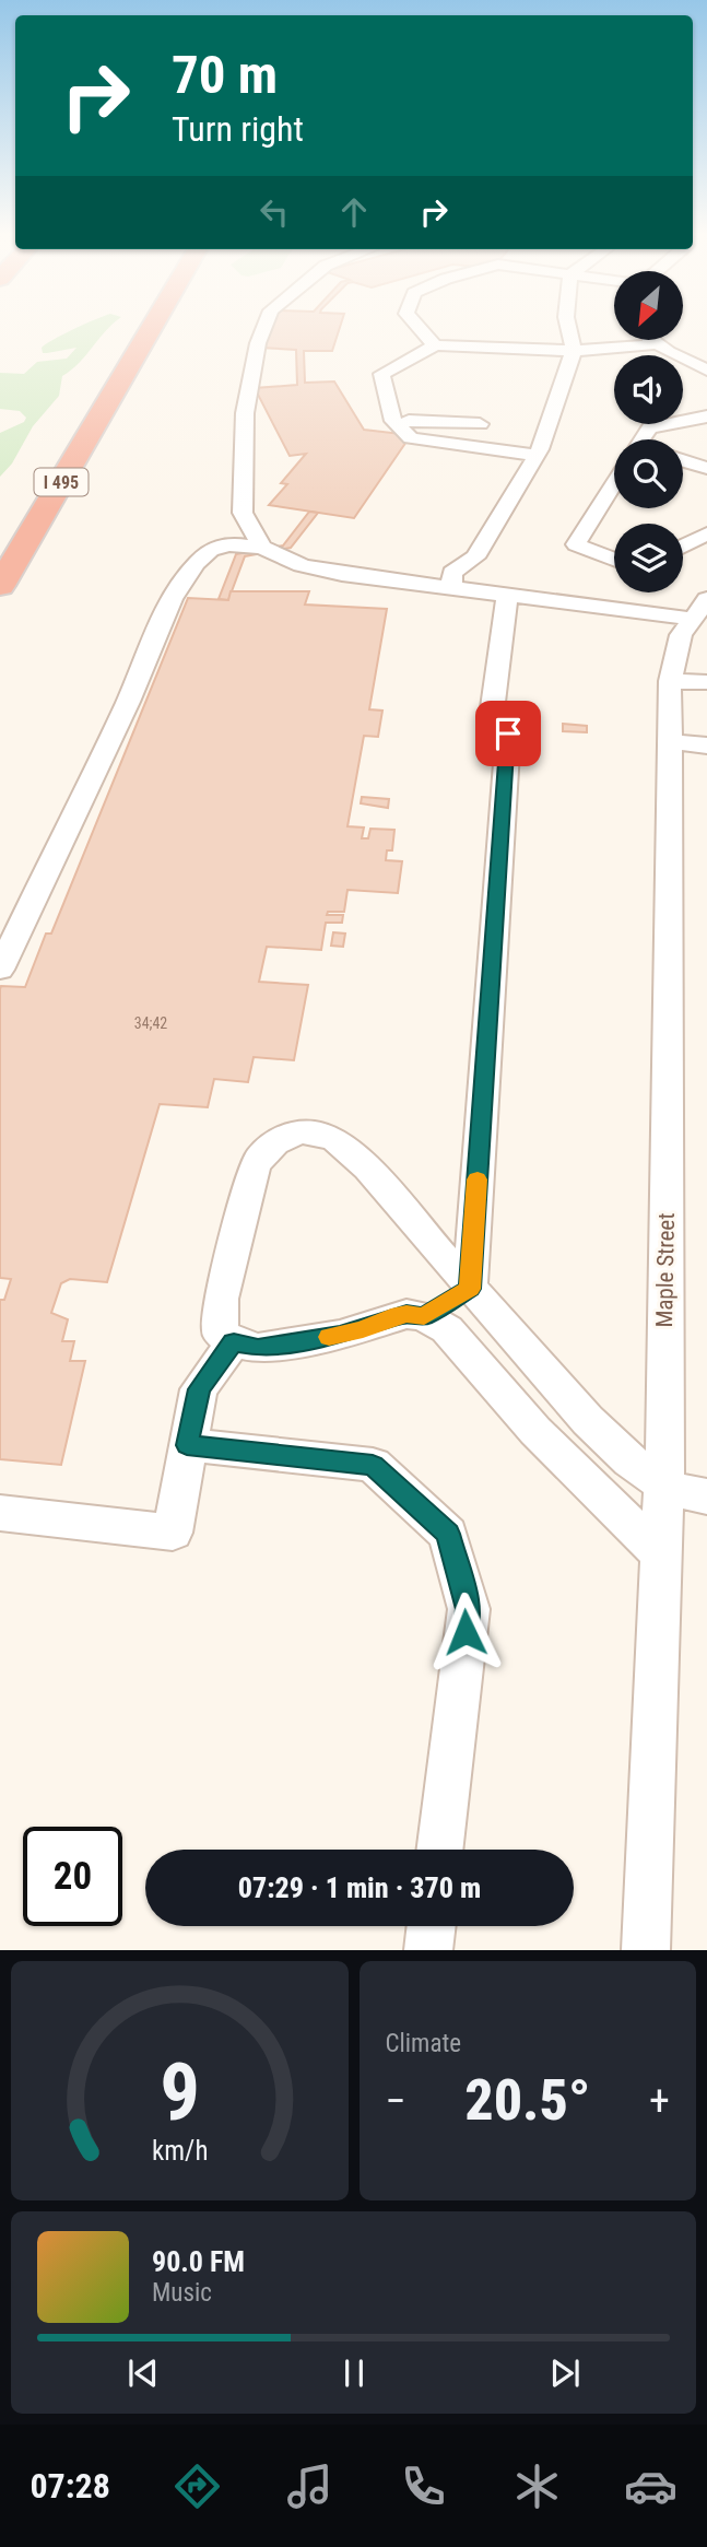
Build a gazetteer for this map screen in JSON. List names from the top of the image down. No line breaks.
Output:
{"streets":{"highway":["I 495"],"street":["Maple Street"]},"house_numbers":["34;42"],"north":"bottom left","page":{"turn":["70 m","Turn right"],"limit":"20","trip":"07:29 · 1 min · 370 m","tile":"Climate","heat":["−","20.5°","+"],"song":["90.0 FM","Music"],"tabs":"07:28","gauge":["9","km/h"]}}
